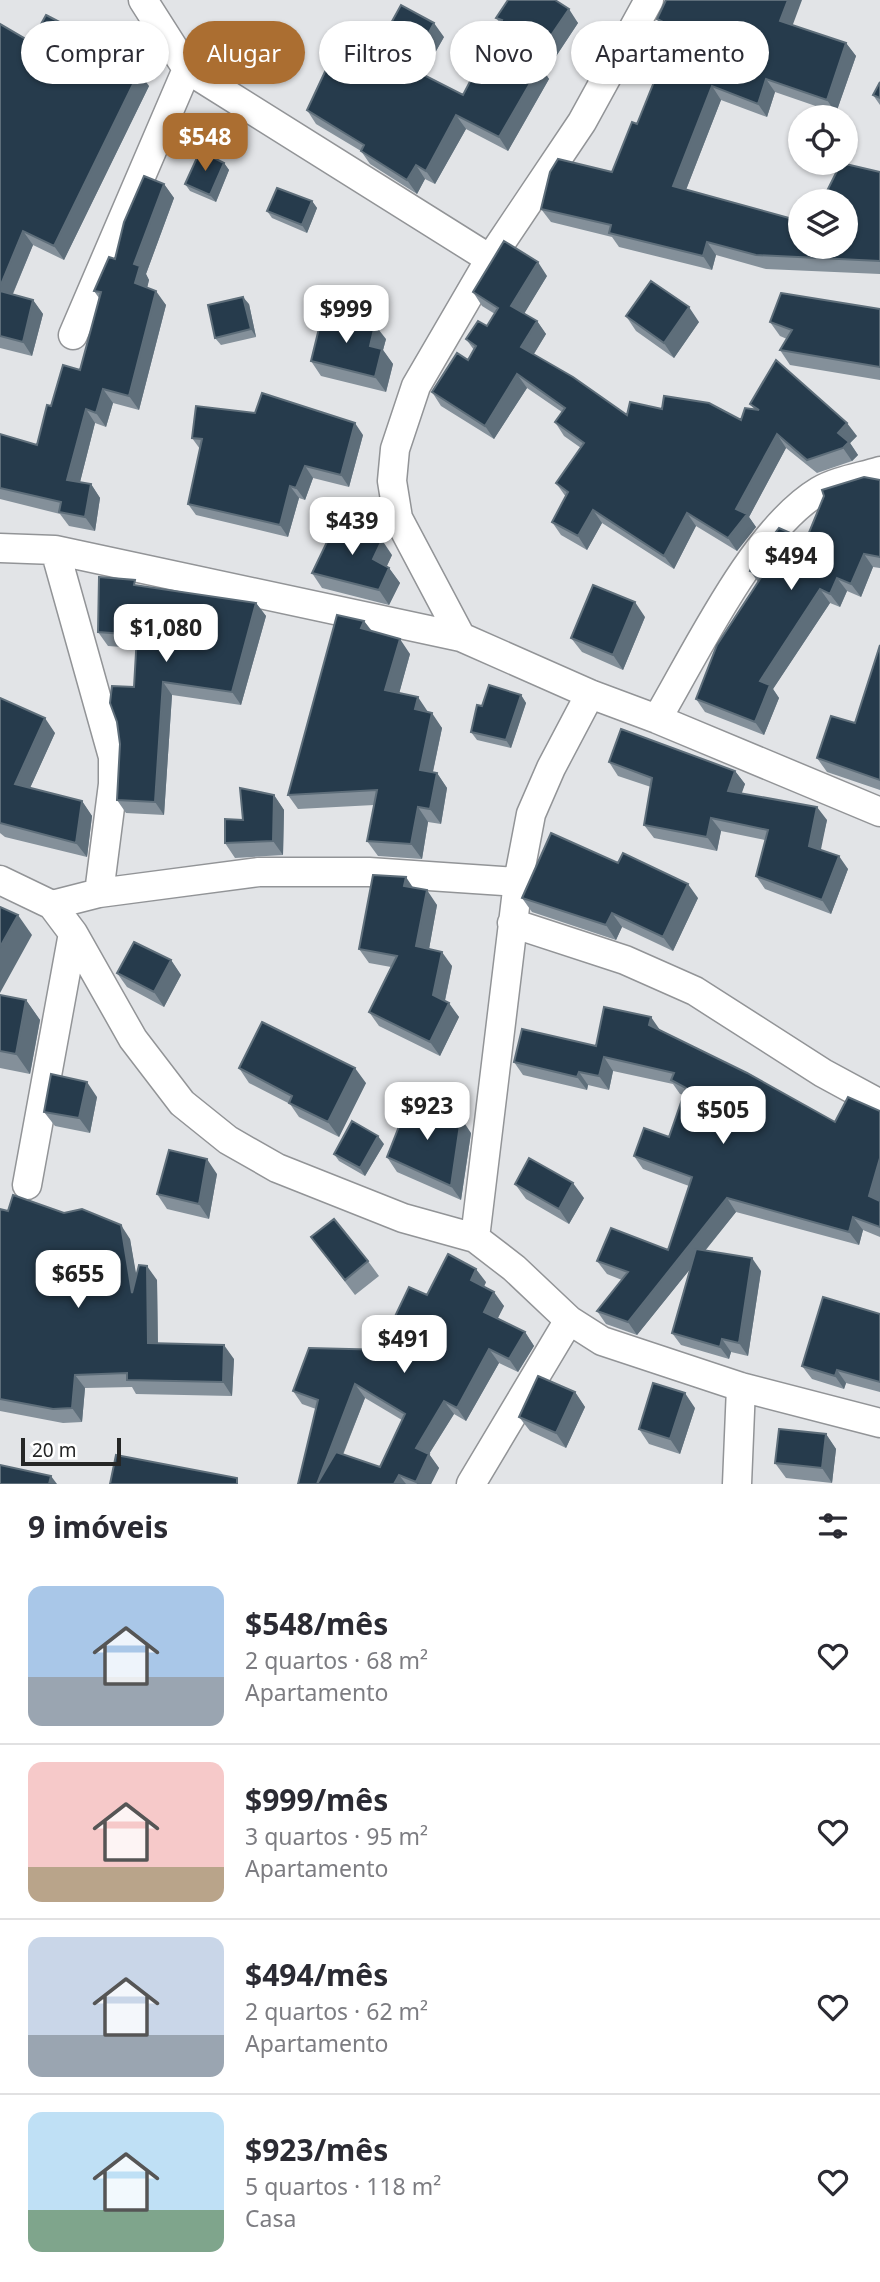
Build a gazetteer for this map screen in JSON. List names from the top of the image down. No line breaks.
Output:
{"scale_bar":"20 m","page":{"chip":["Comprar","Alugar","Filtros","Novo","Apartamento"],"price":["$548","$999","$439","$494","$1,080","$923","$505","$655","$491"],"scale":"20 m","heading":"9 imóveis","list":[{"name":"$548/mês","note":"2 quartos · 68 m² · Apartamento"},{"name":"$999/mês","note":"3 quartos · 95 m² · Apartamento"},{"name":"$494/mês","note":"2 quartos · 62 m² · Apartamento"},{"name":"$923/mês","note":"5 quartos · 118 m² · Casa"}]}}
